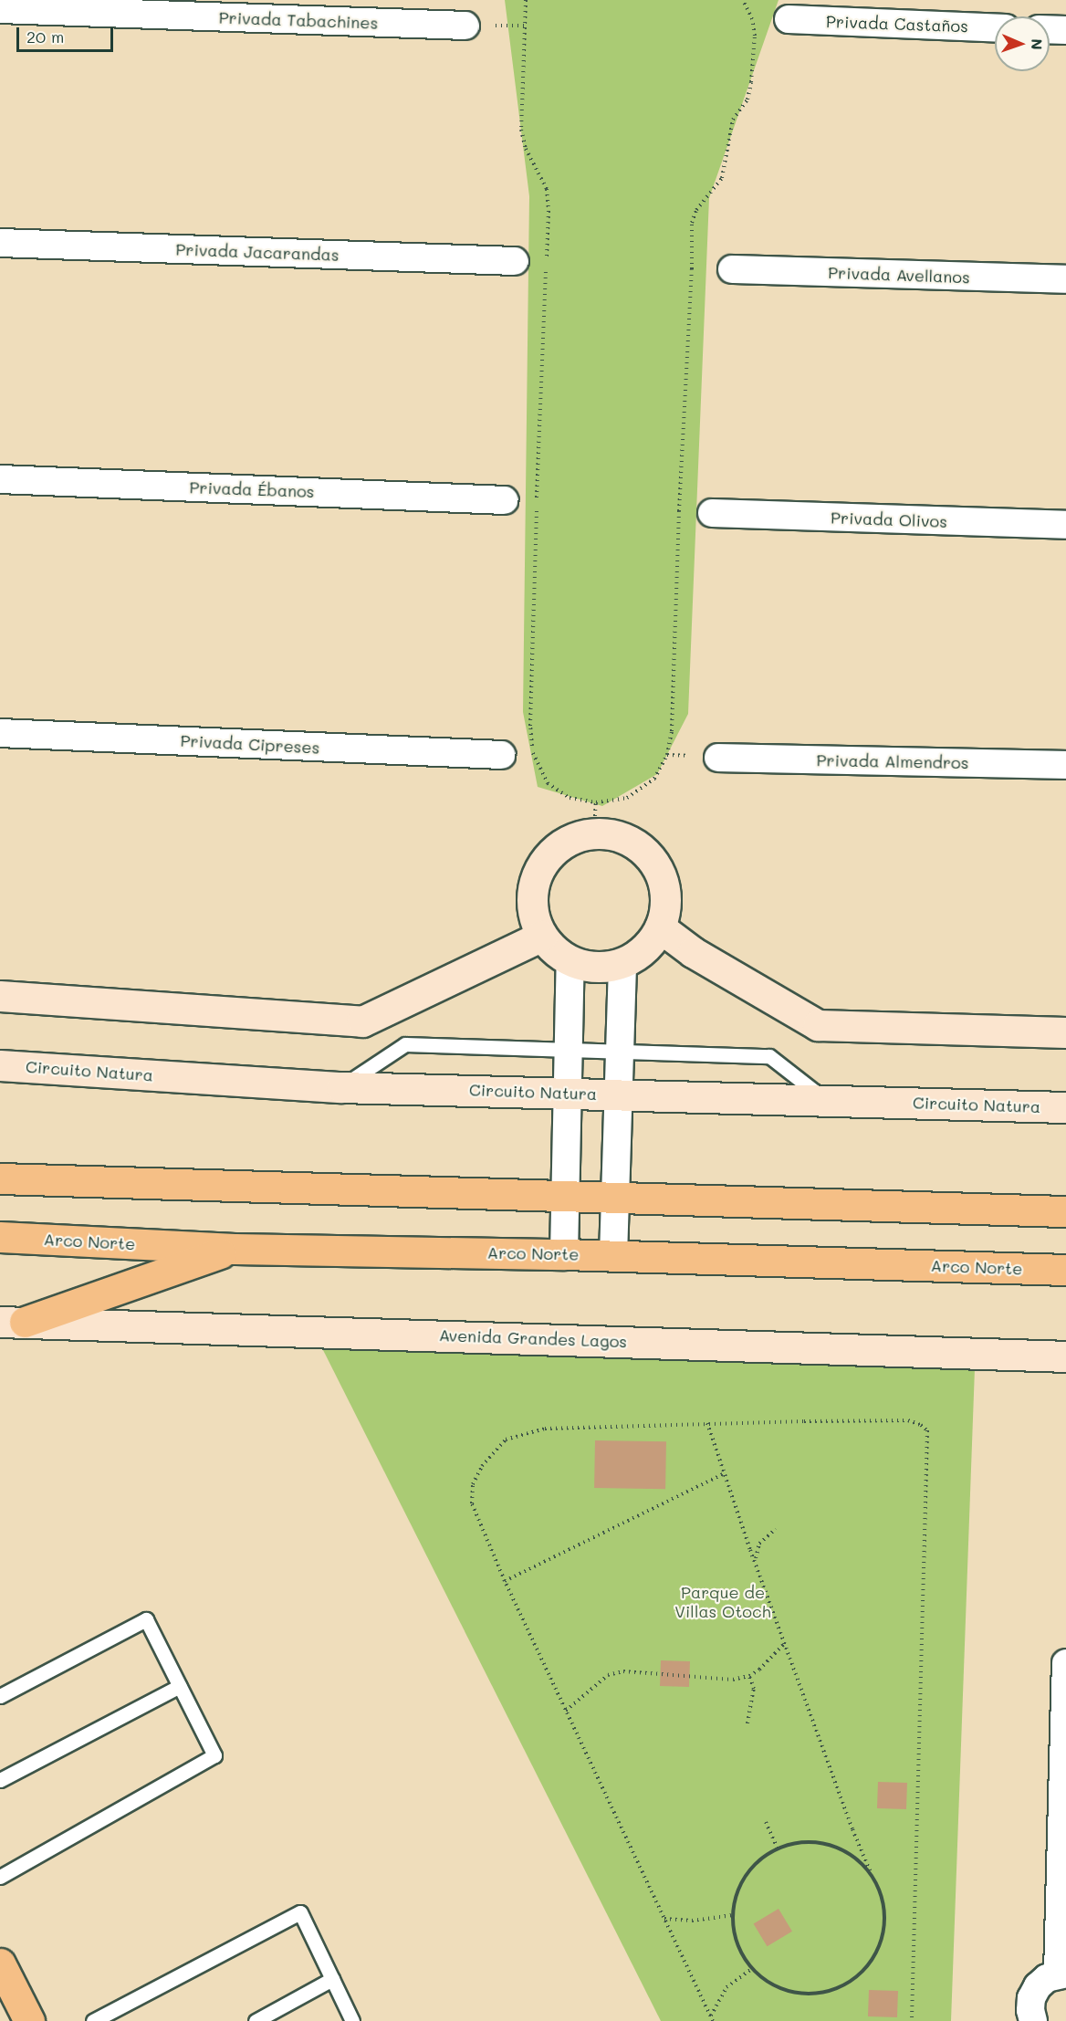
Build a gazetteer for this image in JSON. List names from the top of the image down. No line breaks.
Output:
{"streets":{"main road":["Arco Norte"],"street":["Privada Tabachines","Privada Castaños","Privada Jacarandas","Privada Avellanos","Privada Ébanos","Privada Olivos","Privada Cipreses","Privada Almendros","Circuito Natura","Avenida Grandes Lagos"]},"parks":["Parque de Villas Otoch"],"scale_bar":"20 m","north":"right"}
